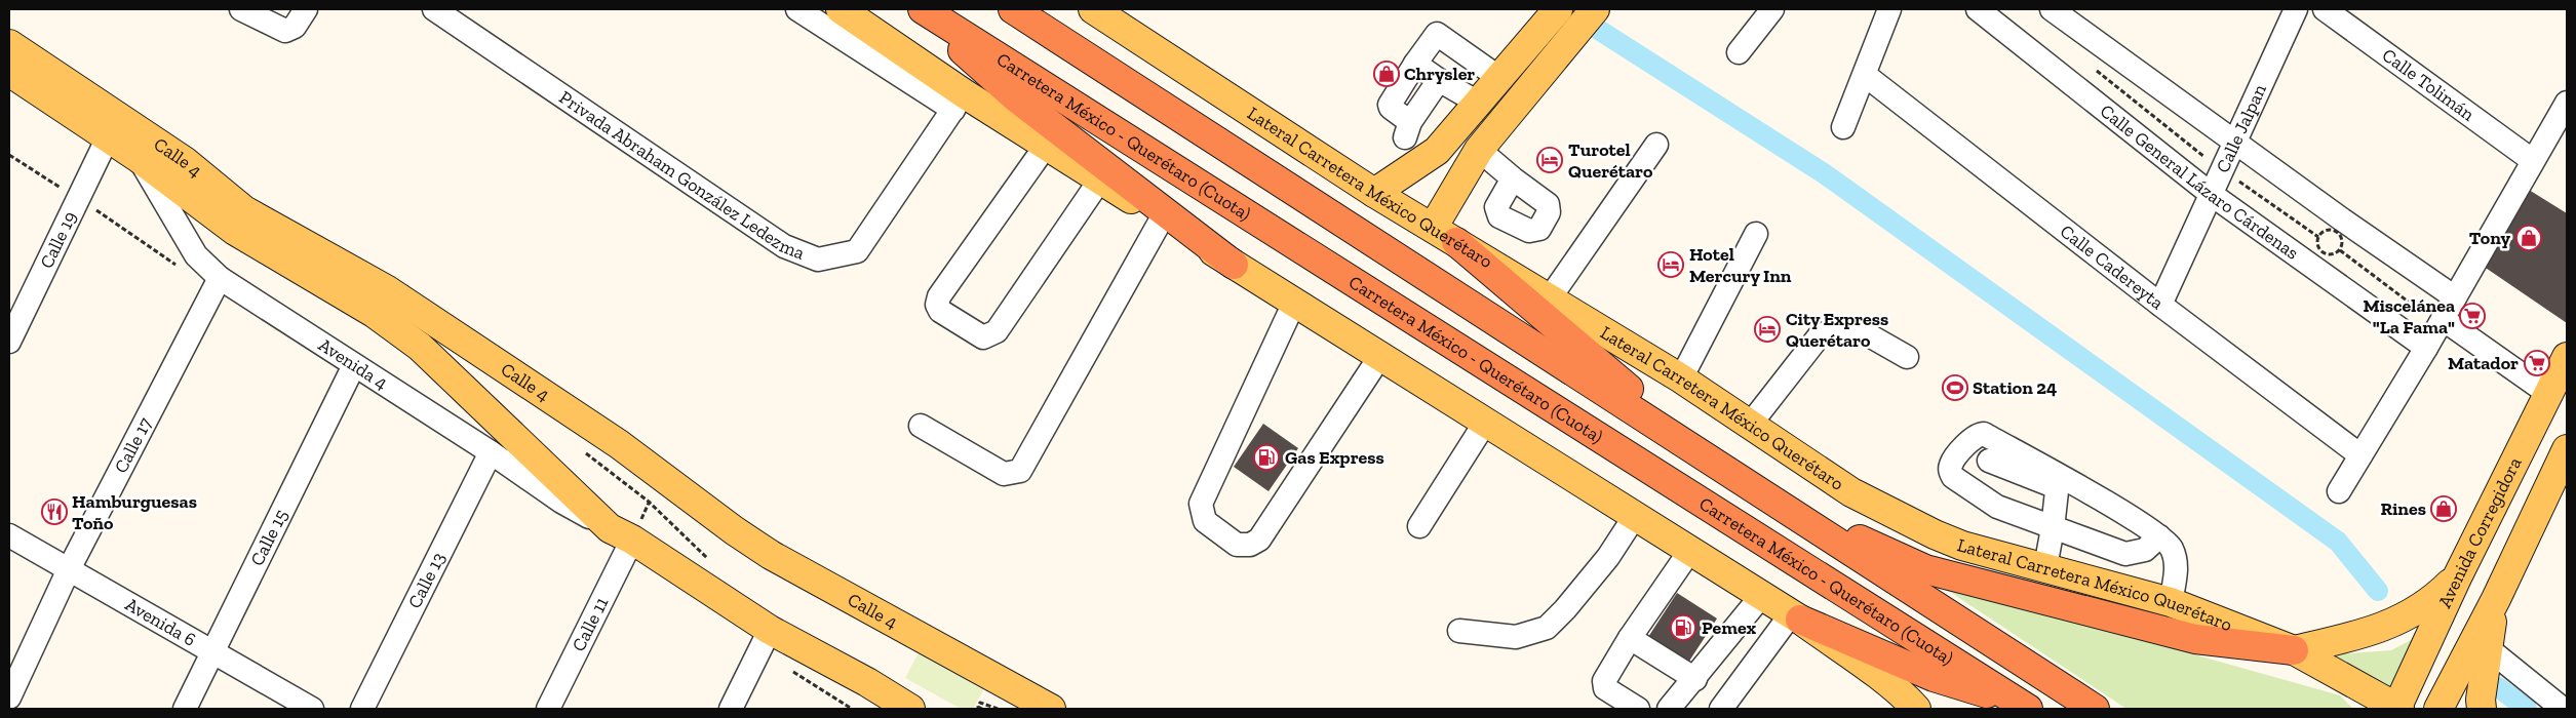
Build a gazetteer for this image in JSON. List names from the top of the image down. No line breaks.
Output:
{"streets":{"highway":["Carretera México - Querétaro (Cuota)"],"main road":["Calle 4","Lateral Carretera México Querétaro","Avenida Corregidora"],"street":["Calle Tolimán","Calle Jalpan","Privada Abraham González Ledezma","Calle General Lázaro Cárdenas","Calle 19","Calle Cadereyta","Avenida 4","Calle 17","Calle 15","Calle 13","Avenida 6","Calle 11"]},"crossings":[["Calle Jalpan","Calle General Lázaro Cárdenas"],["Calle Jalpan","Calle Cadereyta"],["Calle 4","Calle 19"],["Calle 4","Avenida 4"],["Calle 4","Calle 11"],["Lateral Carretera México Querétaro","Avenida Corregidora"],["Avenida 4","Calle 17"],["Avenida 4","Calle 15"],["Avenida 4","Calle 13"],["Avenida 4","Calle 11"],["Calle 17","Avenida 6"],["Calle 15","Avenida 6"]],"places":{"shop":["Chrysler","Tony","Rines"],"hotel":["Turotel Querétaro","Hotel Mercury Inn","City Express Querétaro"],"supermarket":["Miscelánea \"La Fama\"","Matador"],"sports":["Station 24"],"fuel station":["Gas Express","Pemex"],"restaurant":["Hamburguesas Toño"]}}
